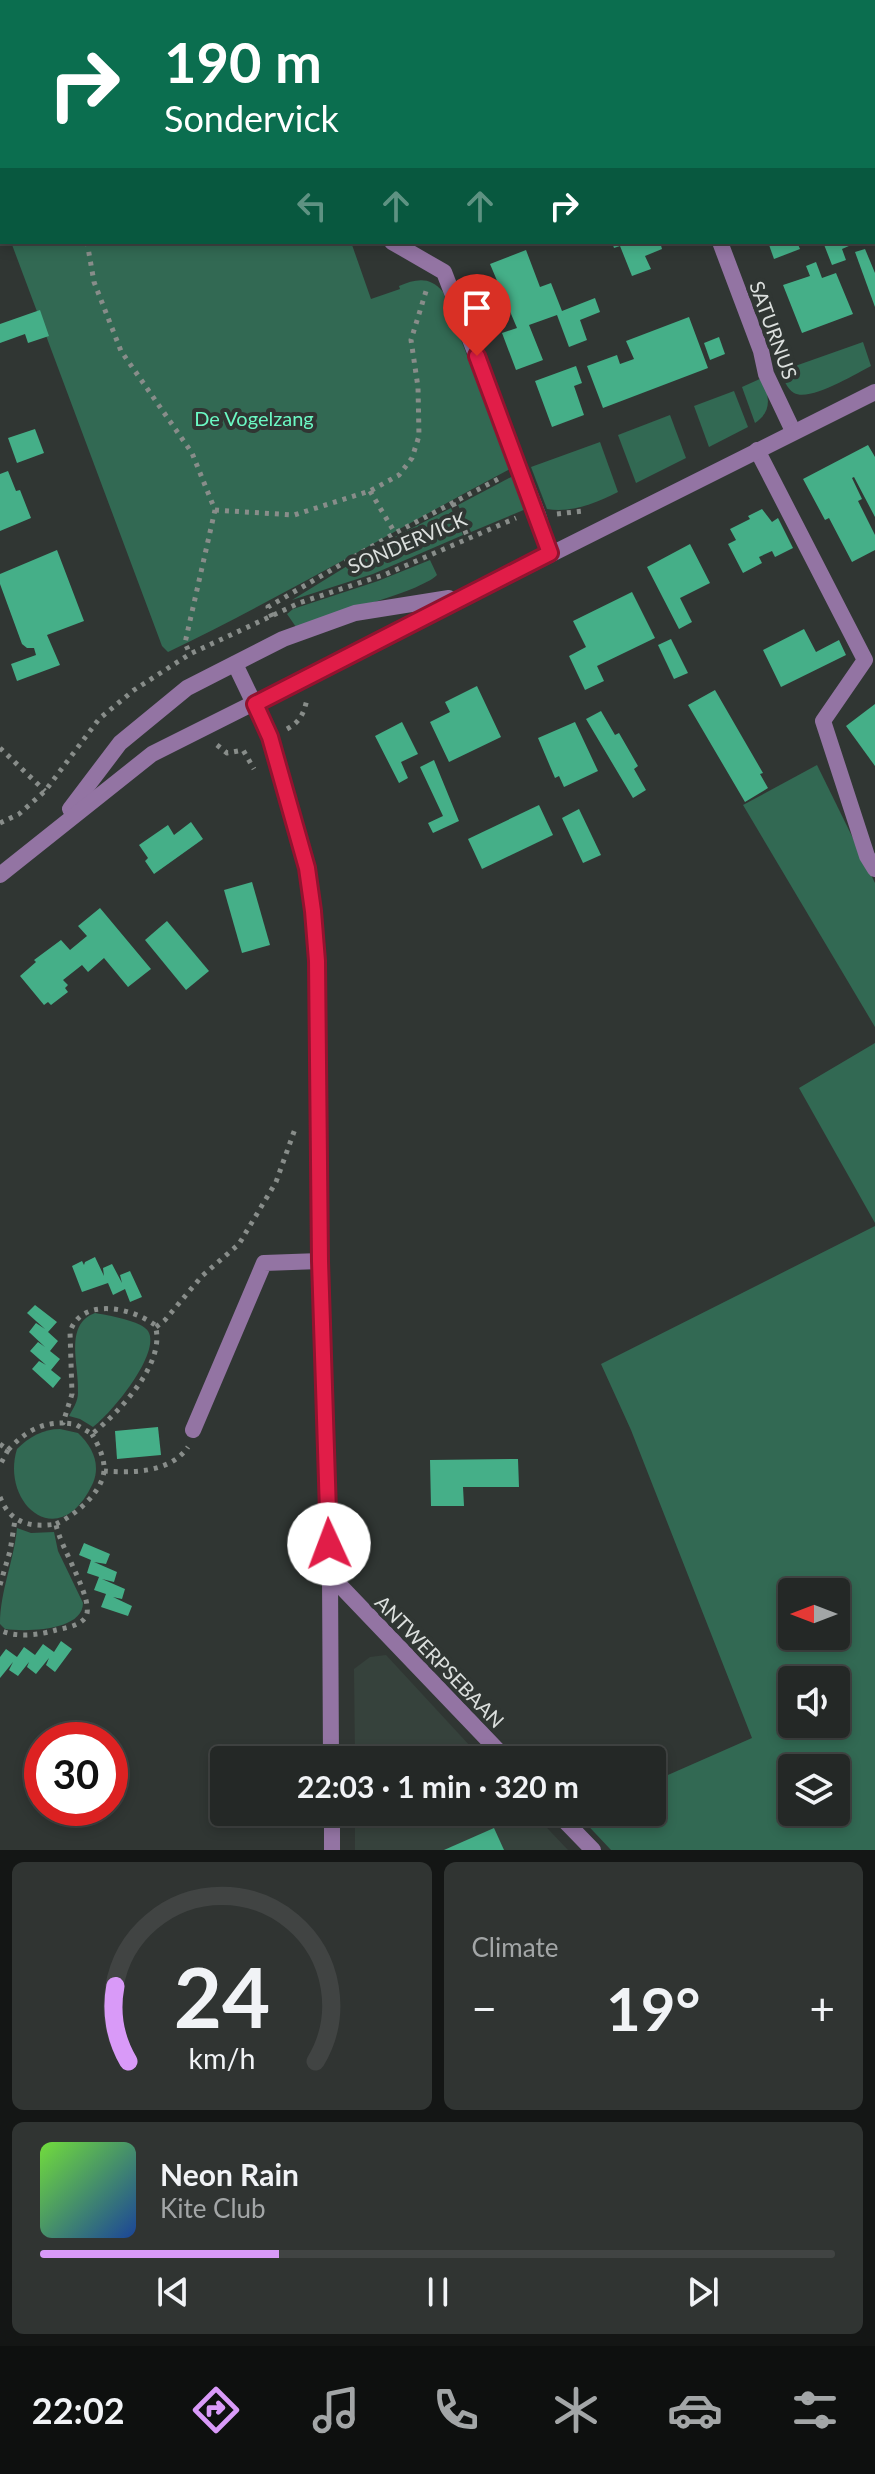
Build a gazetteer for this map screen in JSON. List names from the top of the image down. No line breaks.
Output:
{"streets":{"street":["SATURNUS","ANTWERPSEBAAN"],"path":["SONDERVICK"]},"parks":["De Vogelzang"],"north":"left","page":{"turn":["190 m","Sondervick"],"limit":"30","trip":"22:03 · 1 min · 320 m","tile":"Climate","heat":["−","19°","+"],"song":["Neon Rain","Kite Club"],"tabs":"22:02","gauge":["24","km/h"]}}
